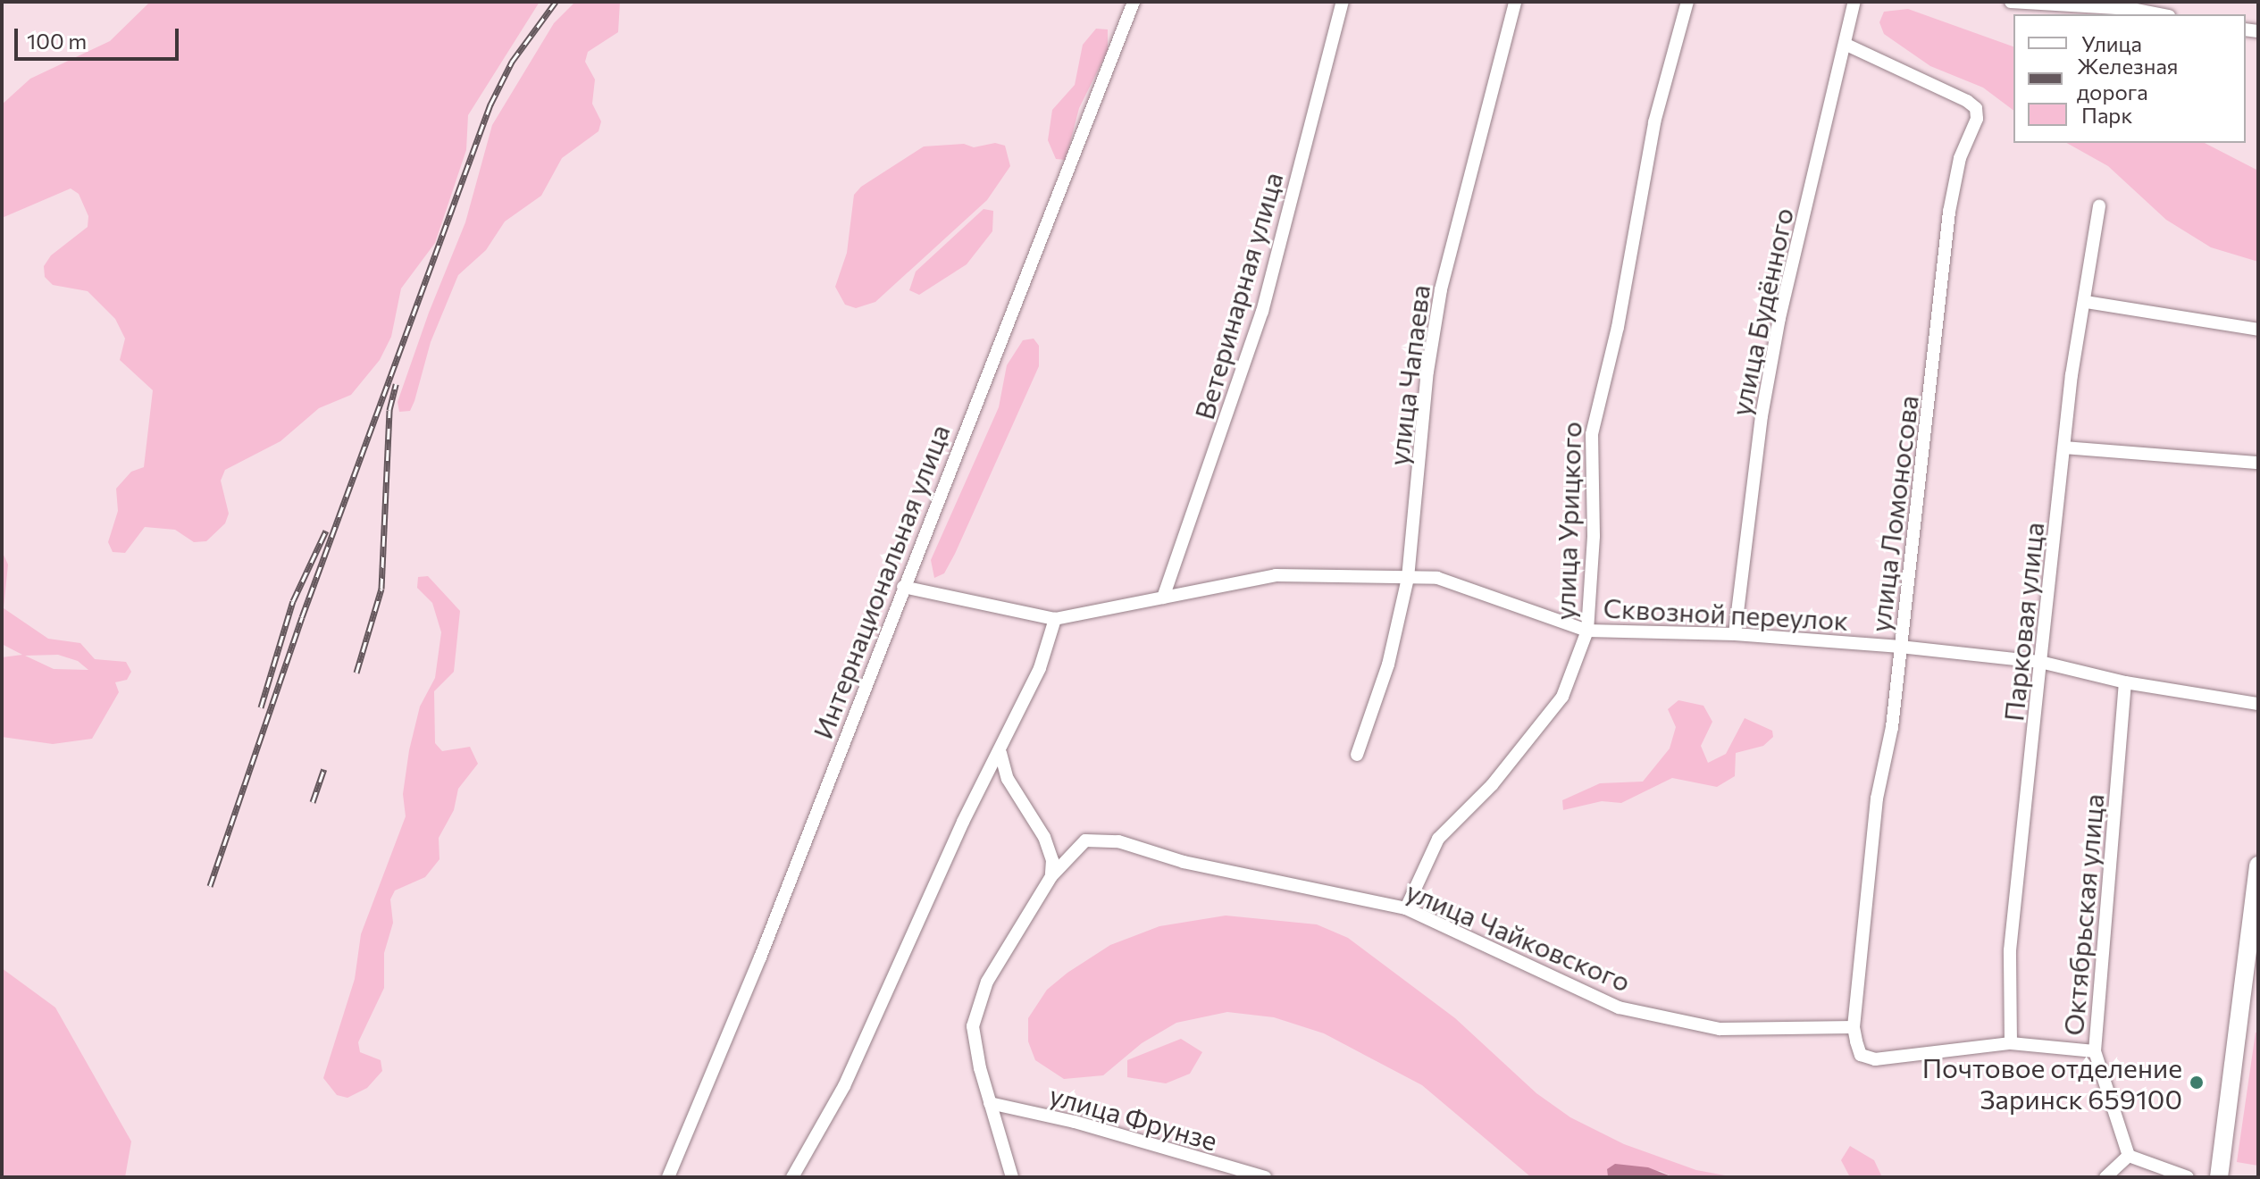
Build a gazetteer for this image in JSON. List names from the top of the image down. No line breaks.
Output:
{"streets":{"street":["Ветеринарная улица","улица Будённого","улица Чапаева","улица Ломоносова","улица Урицкого","Интернациональная улица","Сквозной переулок","Парковая улица","Октябрьская улица","улица Чайковского","улица Фрунзе"]},"crossings":[["Ветеринарная улица","Сквозной переулок"],["улица Будённого","улица Ломоносова"],["улица Будённого","Сквозной переулок"],["улица Чапаева","Сквозной переулок"],["улица Ломоносова","Сквозной переулок"],["улица Ломоносова","улица Чайковского"],["улица Урицкого","Сквозной переулок"],["улица Урицкого","улица Чайковского"],["Интернациональная улица","Сквозной переулок"],["Сквозной переулок","Парковая улица"],["Сквозной переулок","Октябрьская улица"]],"places":["Почтовое отделение Заринск 659100"],"legend":["Улица","Железная дорога","Парк"],"scale_bar":"100 m"}
